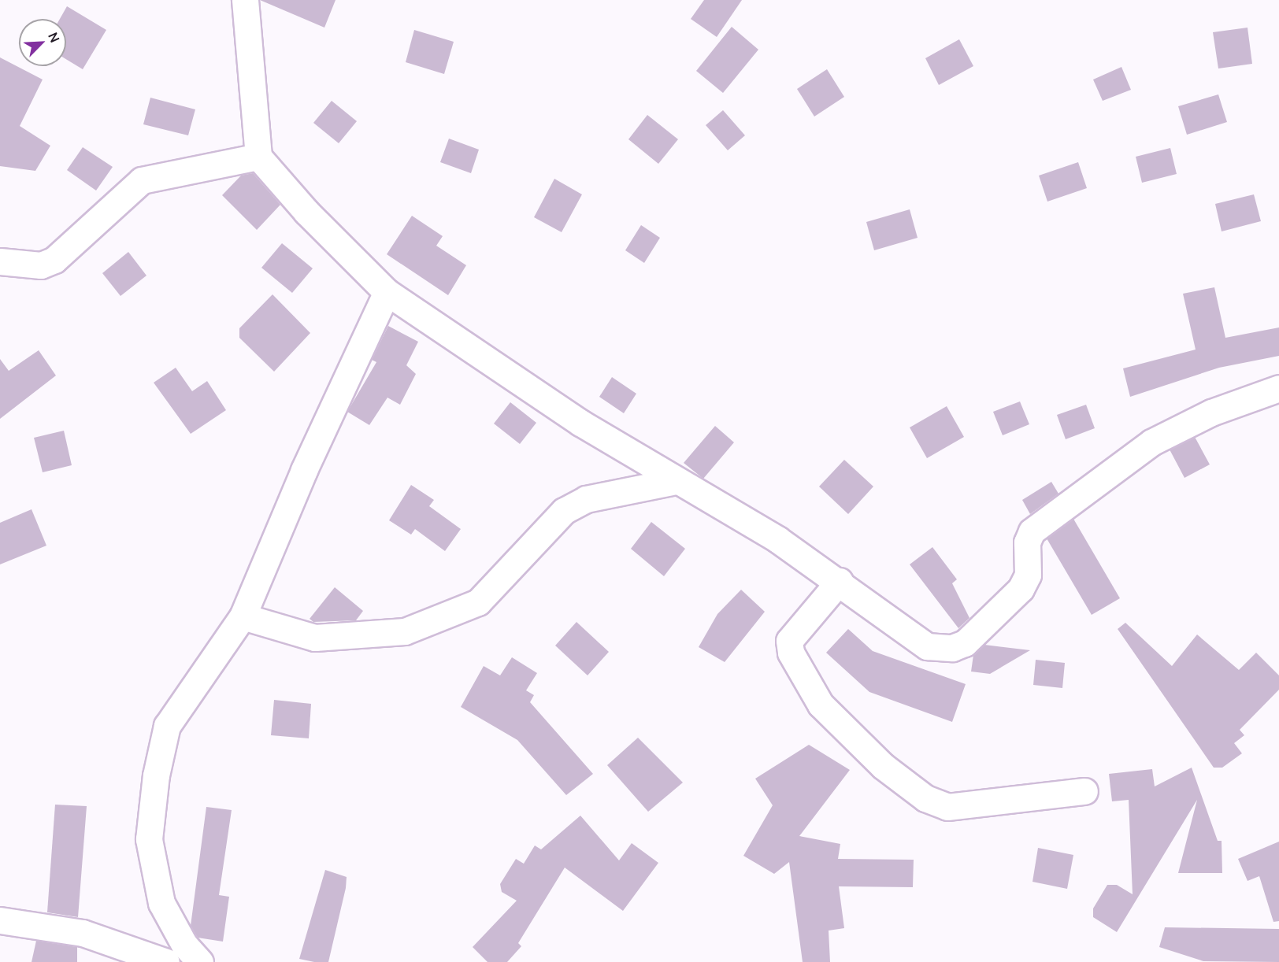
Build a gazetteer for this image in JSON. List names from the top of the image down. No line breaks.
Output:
{"north":"top right"}
